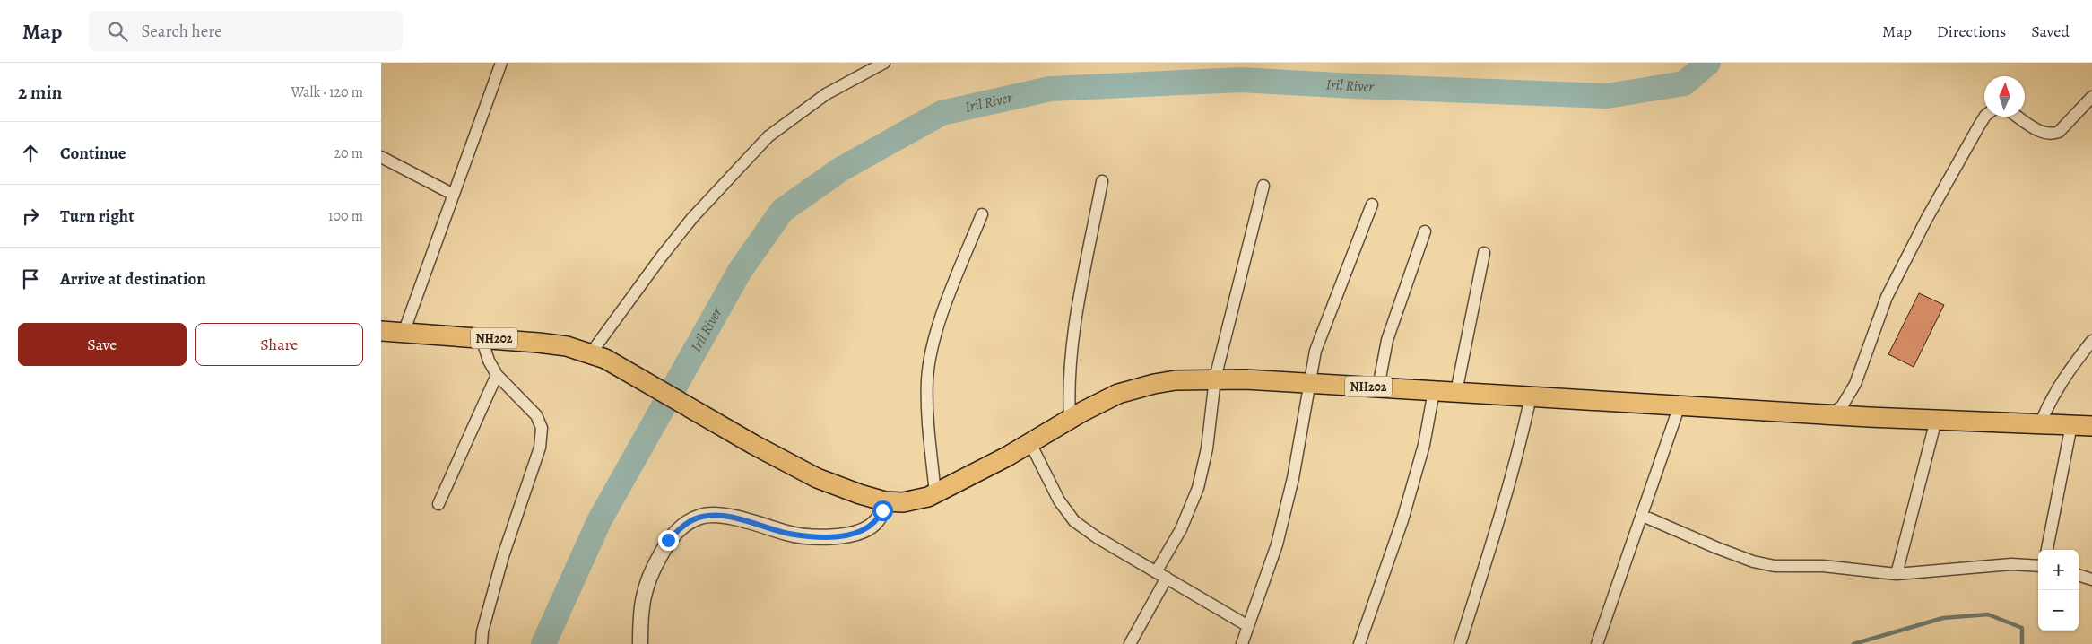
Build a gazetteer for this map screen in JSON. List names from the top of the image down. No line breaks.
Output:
{"streets":{"highway":["NH202"]},"water":["Iril River"],"north":"top","page":{"header":"Map","search":"Search here","nav":["Map","Directions","Saved"],"heading":["2 min","Walk · 120 m"],"list":[["Continue","20 m"],["Turn right","100 m"],"Arrive at destination"],"buttons":["Save","Share"],"map_buttons":["+","−"]}}
